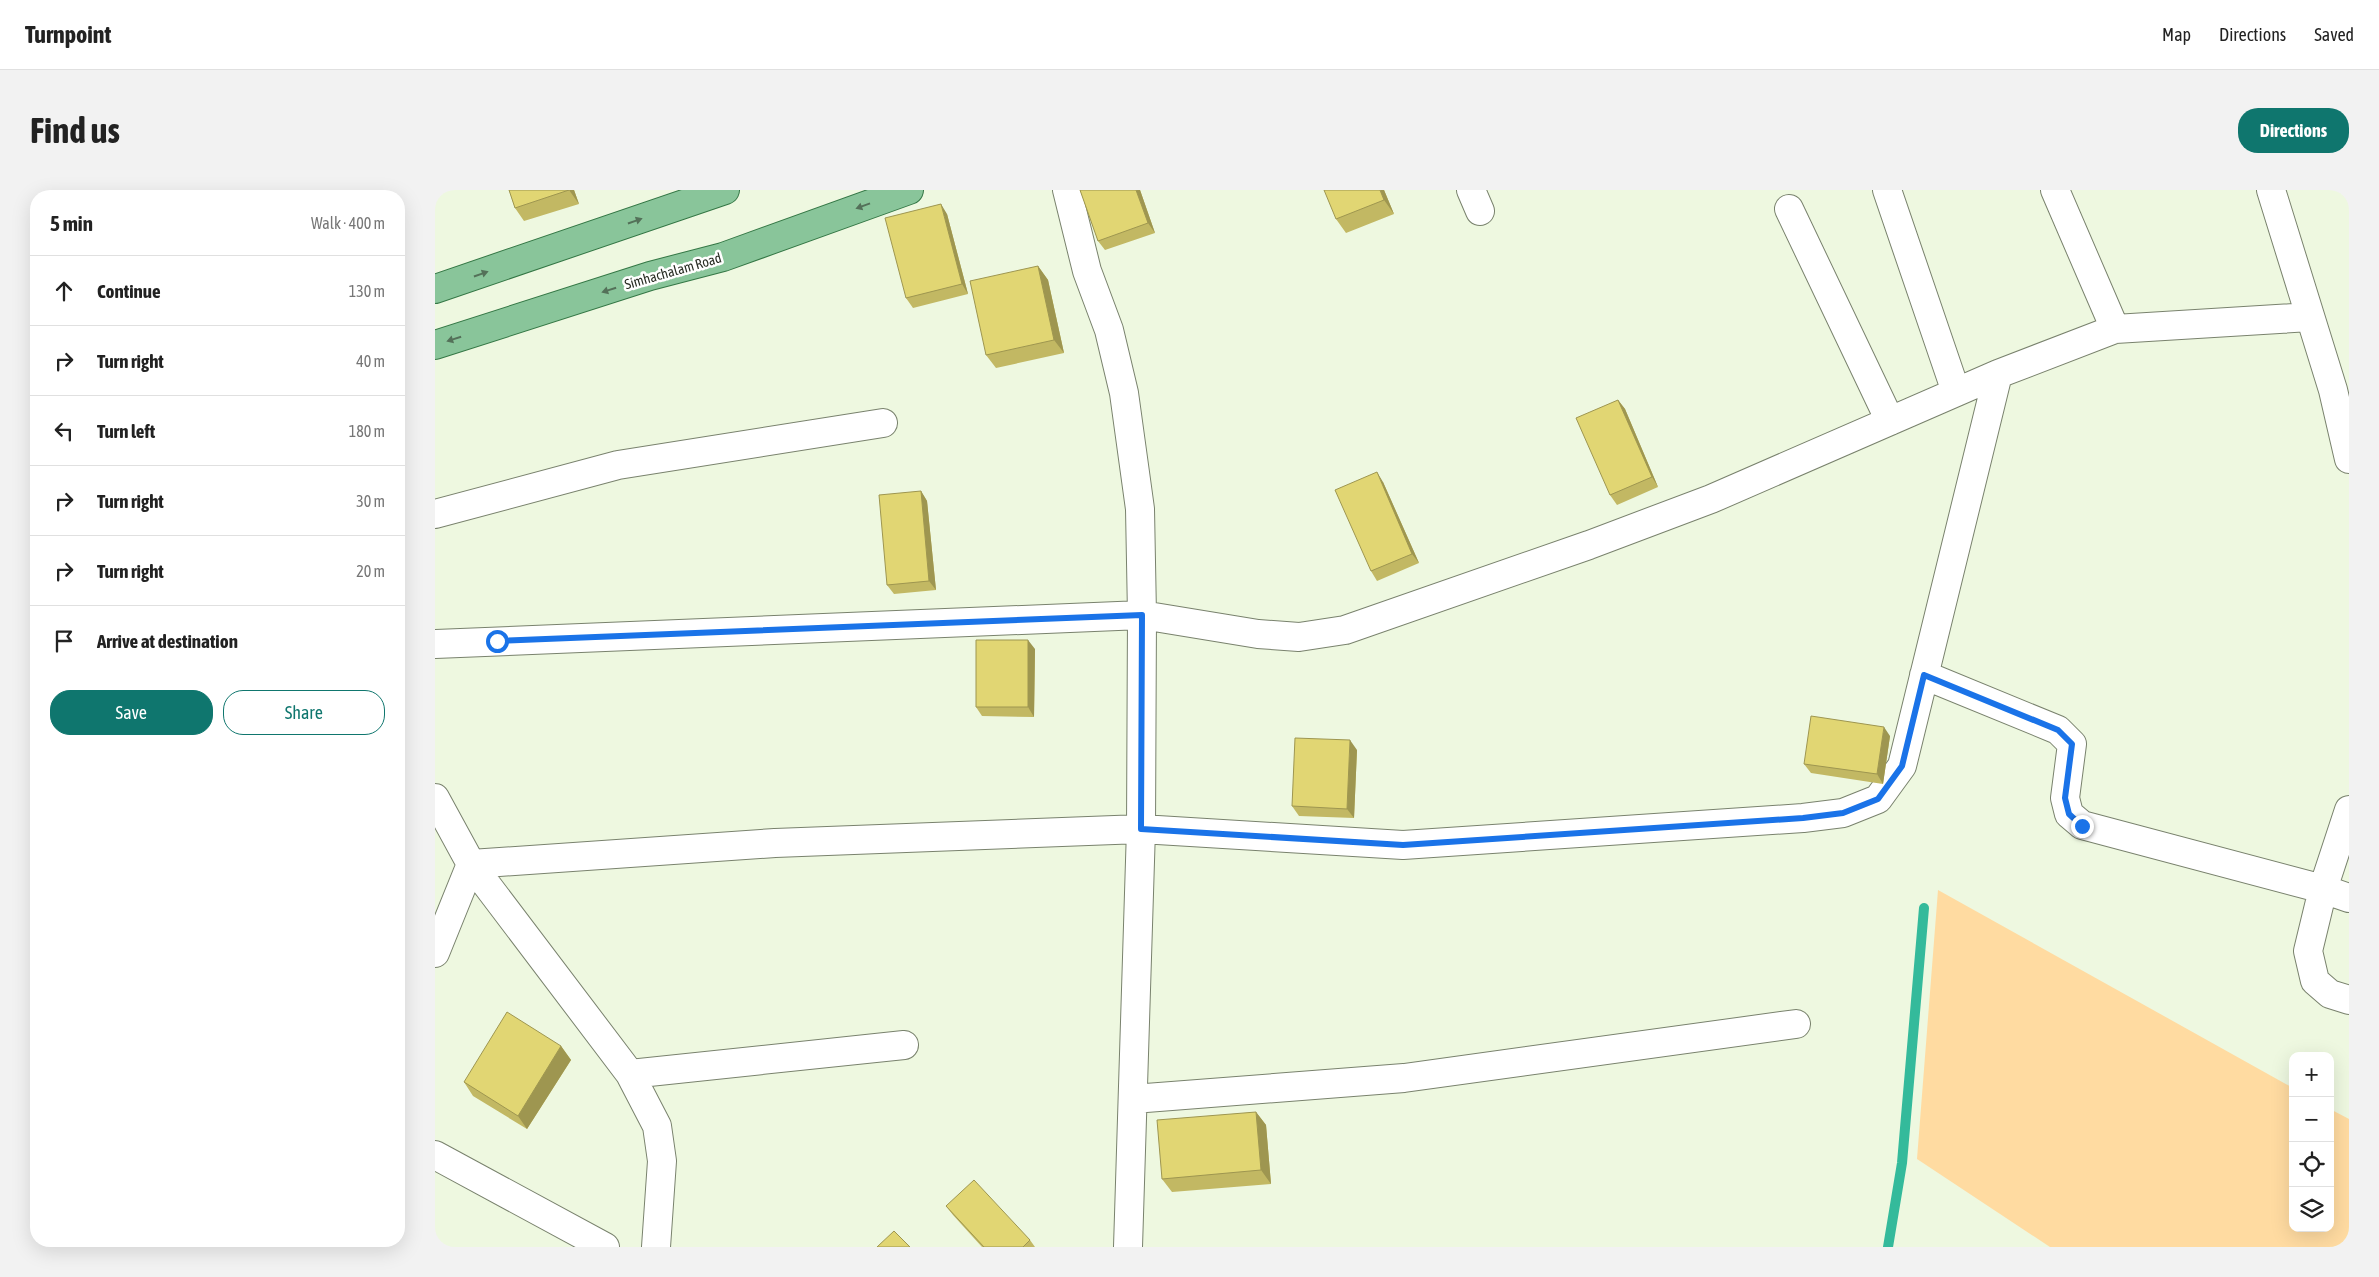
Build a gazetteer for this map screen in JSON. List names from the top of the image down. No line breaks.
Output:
{"streets":{"main road":["Simhachalam Road"]},"page":{"header":"Turnpoint","nav":["Map","Directions","Saved"],"buttons":["Directions",["Save","Share"]],"title":"Find us","heading":["5 min","Walk · 400 m"],"list":[["Continue","130 m"],["Turn right","40 m"],["Turn left","180 m"],["Turn right","30 m"],["Turn right","20 m"],"Arrive at destination"],"map_buttons":["+","−"]}}
